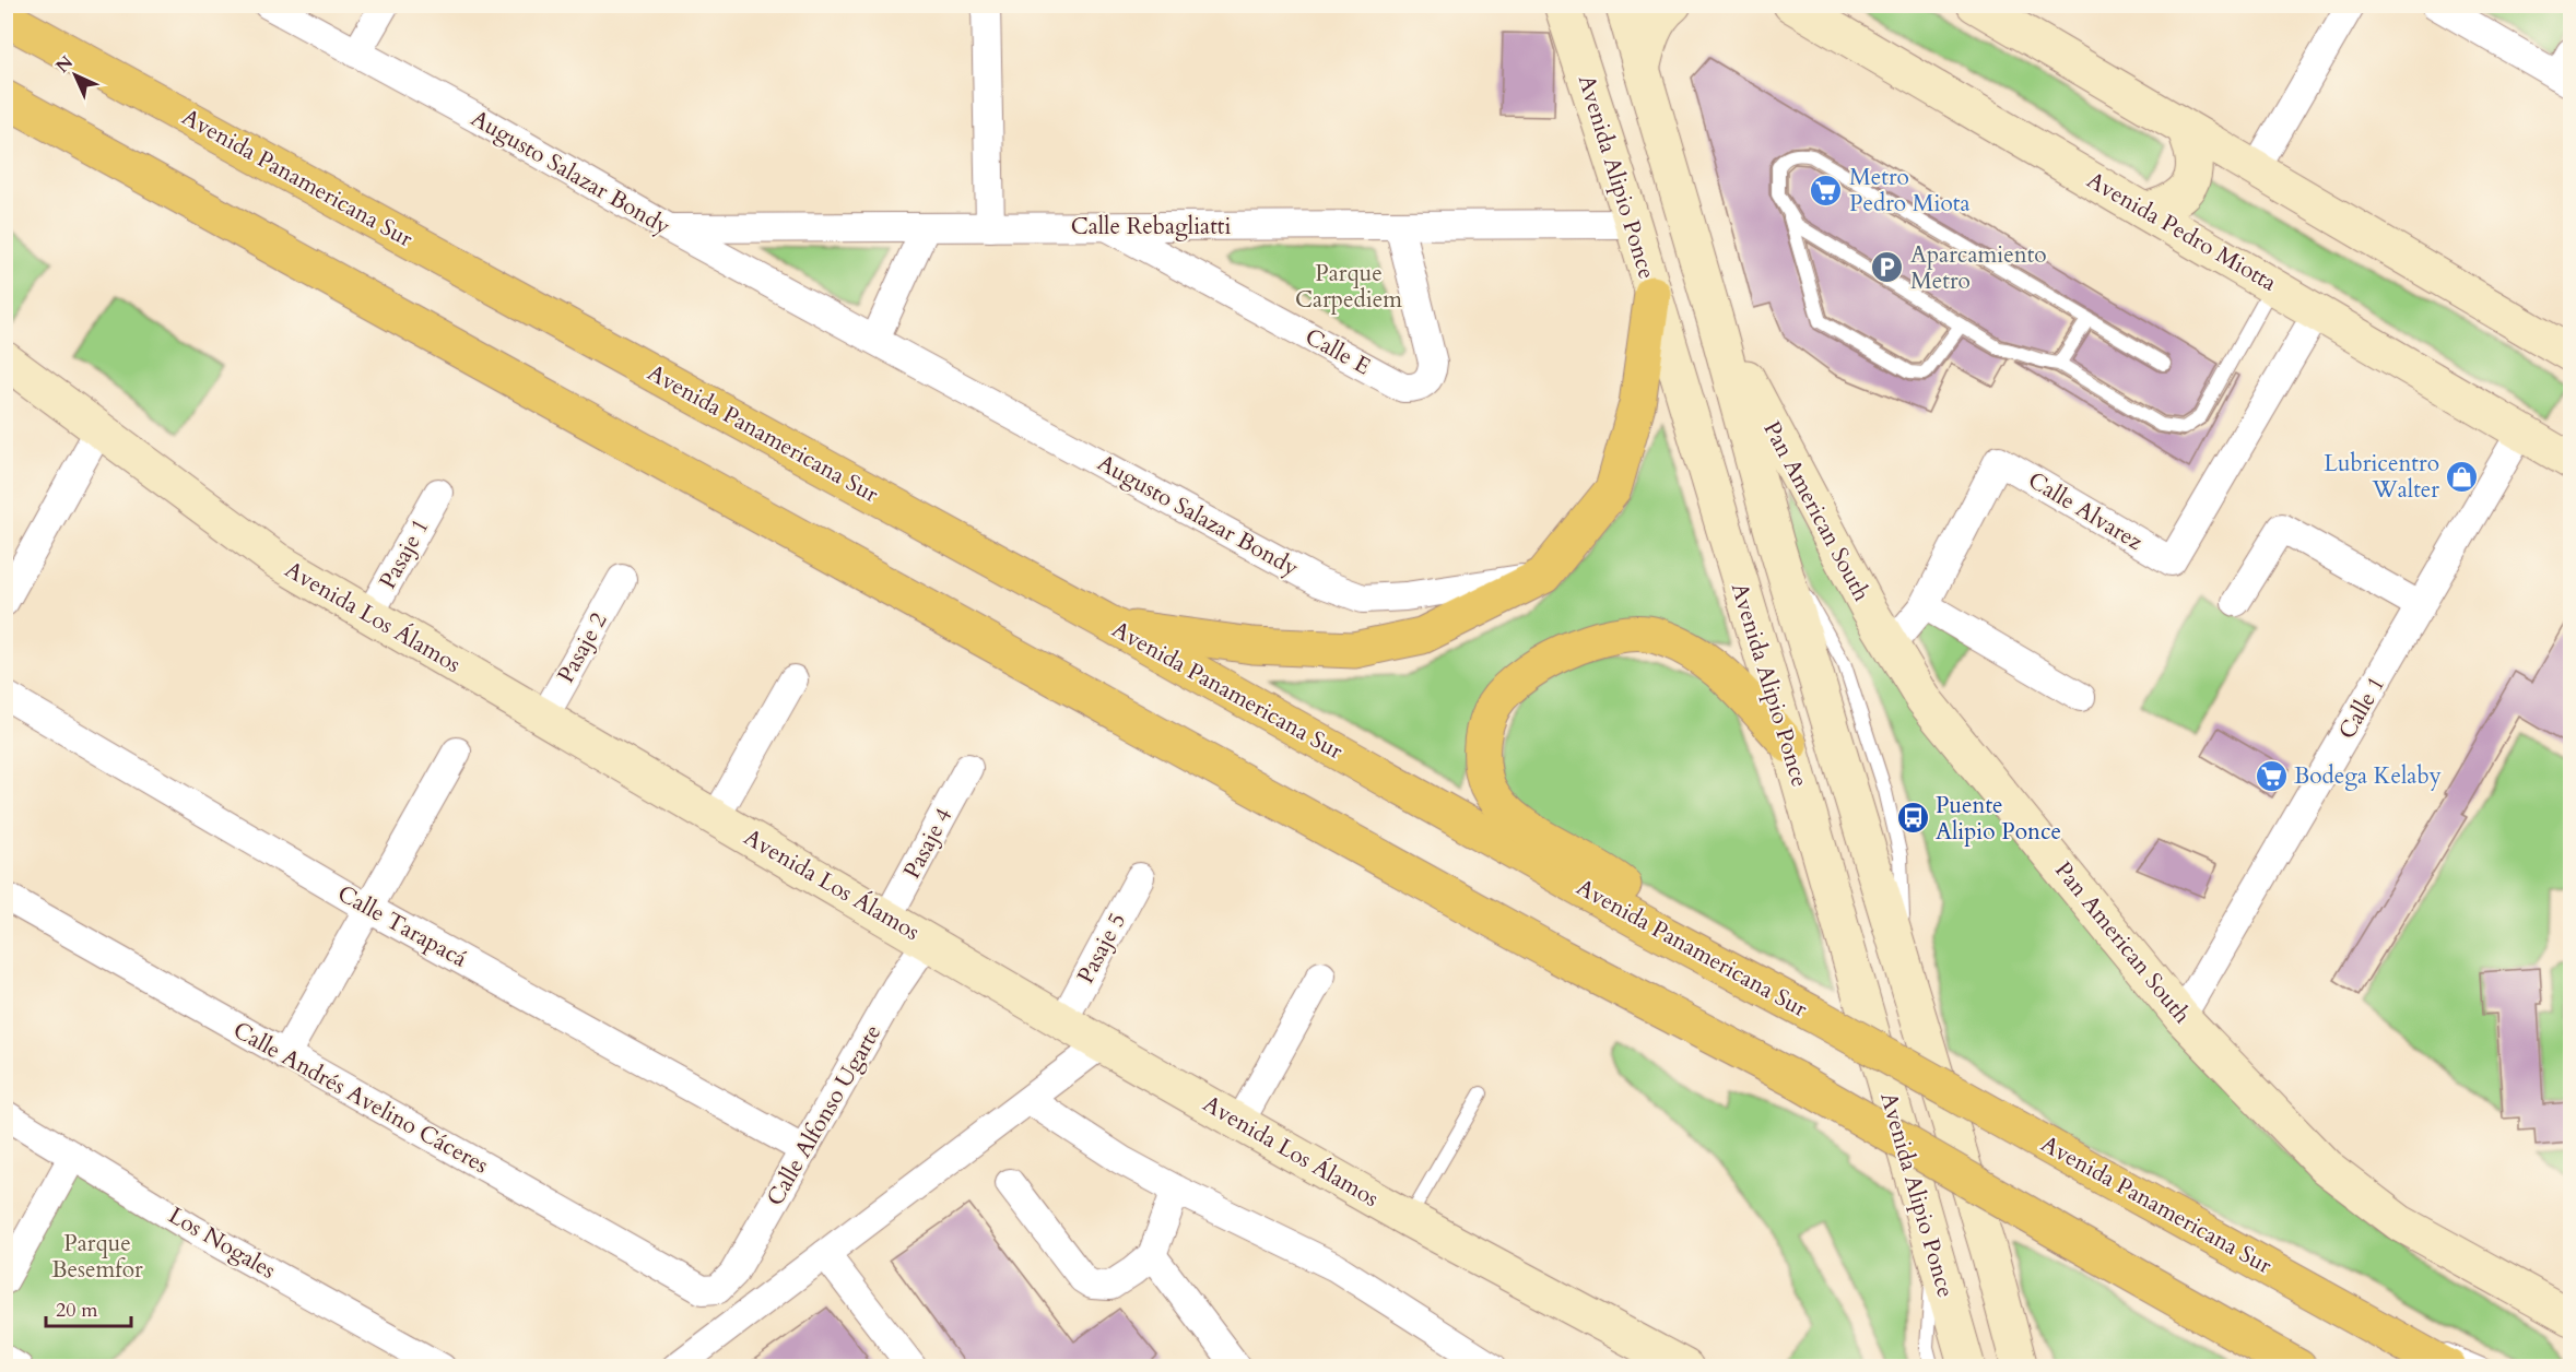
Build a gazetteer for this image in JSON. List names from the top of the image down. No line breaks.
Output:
{"streets":{"highway":["Avenida Panamericana Sur"],"main road":["Avenida Alipio Ponce","Avenida Pedro Miotta","Pan American South","Avenida Los Álamos"],"street":["Augusto Salazar Bondy","Calle Rebagliatti","Calle E","Calle Alvarez","Pasaje 1","Pasaje 2","Calle 1","Pasaje 4","Calle Tarapacá","Pasaje 5","Calle Andrés Avelino Cáceres","Calle Alfonso Ugarte","Los Nogales"]},"crossings":[["Augusto Salazar Bondy","Calle Rebagliatti"],["Avenida Alipio Ponce","Calle Rebagliatti"],["Avenida Alipio Ponce","Pan American South"],["Calle Rebagliatti","Calle E"],["Avenida Pedro Miotta","Calle Alvarez"],["Avenida Pedro Miotta","Calle 1"],["Pan American South","Calle 1"],["Pasaje 1","Avenida Los Álamos"],["Avenida Los Álamos","Pasaje 2"],["Avenida Los Álamos","Pasaje 4"],["Avenida Los Álamos","Pasaje 5"],["Avenida Los Álamos","Calle Alfonso Ugarte"],["Calle Tarapacá","Calle Alfonso Ugarte"],["Calle Andrés Avelino Cáceres","Calle Alfonso Ugarte"]],"parks":["Parque Carpediem","Parque Besemfor"],"places":{"supermarket":["Metro Pedro Miota","Bodega Kelaby"],"parking":["Aparcamiento Metro"],"shop":["Lubricentro Walter"],"bus stop":["Puente Alipio Ponce"]},"scale_bar":"20 m","north":"top left"}
